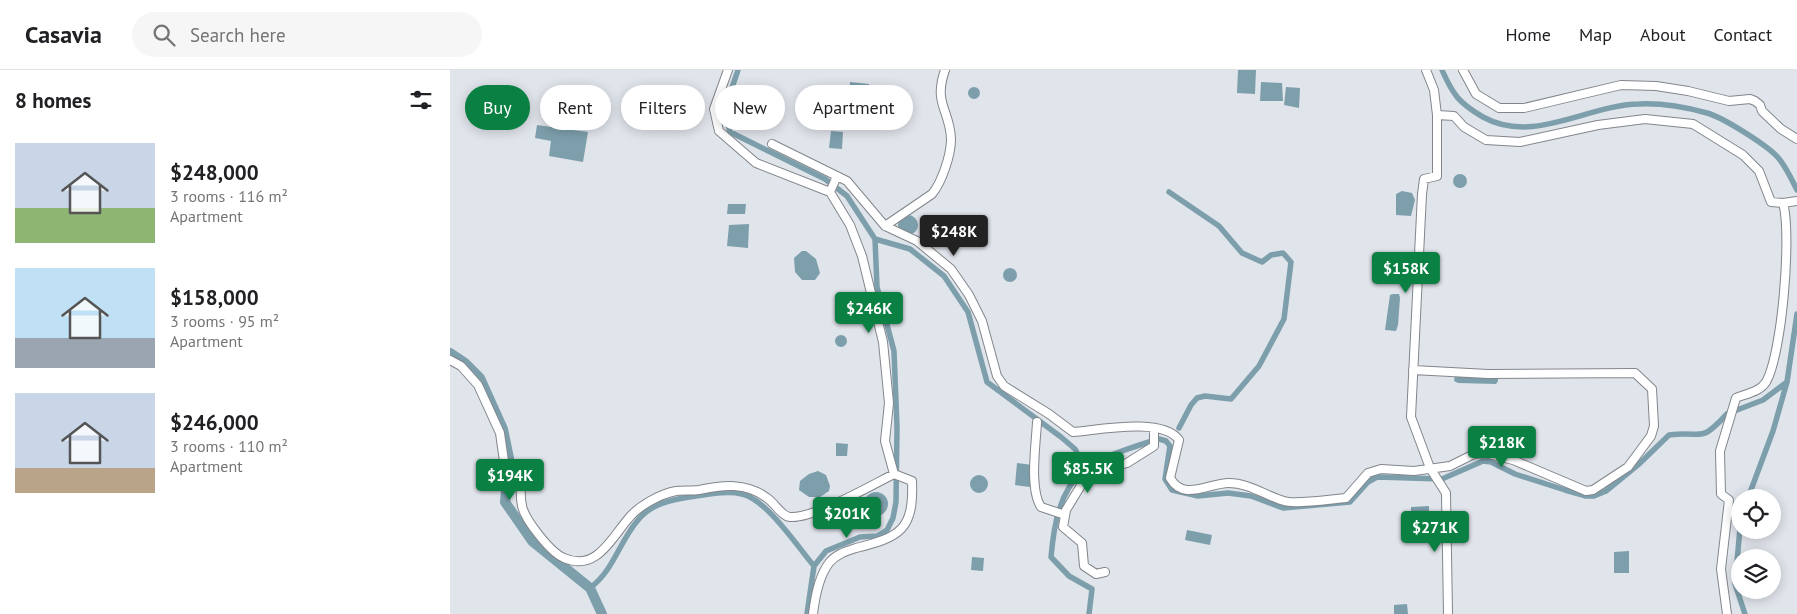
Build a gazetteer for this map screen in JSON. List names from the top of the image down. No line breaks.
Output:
{"page":{"header":"Casavia","search":"Search here","nav":["Home","Map","About","Contact"],"heading":"8 homes","chip":["Buy","Rent","Filters","New","Apartment"],"list":[{"name":"$248,000","note":"3 rooms · 116 m² · Apartment"},{"name":"$158,000","note":"3 rooms · 95 m² · Apartment"},{"name":"$246,000","note":"3 rooms · 110 m² · Apartment"}],"price":["$248K","$158K","$246K","$218K","$85.5K","$194K","$201K","$271K"]}}
